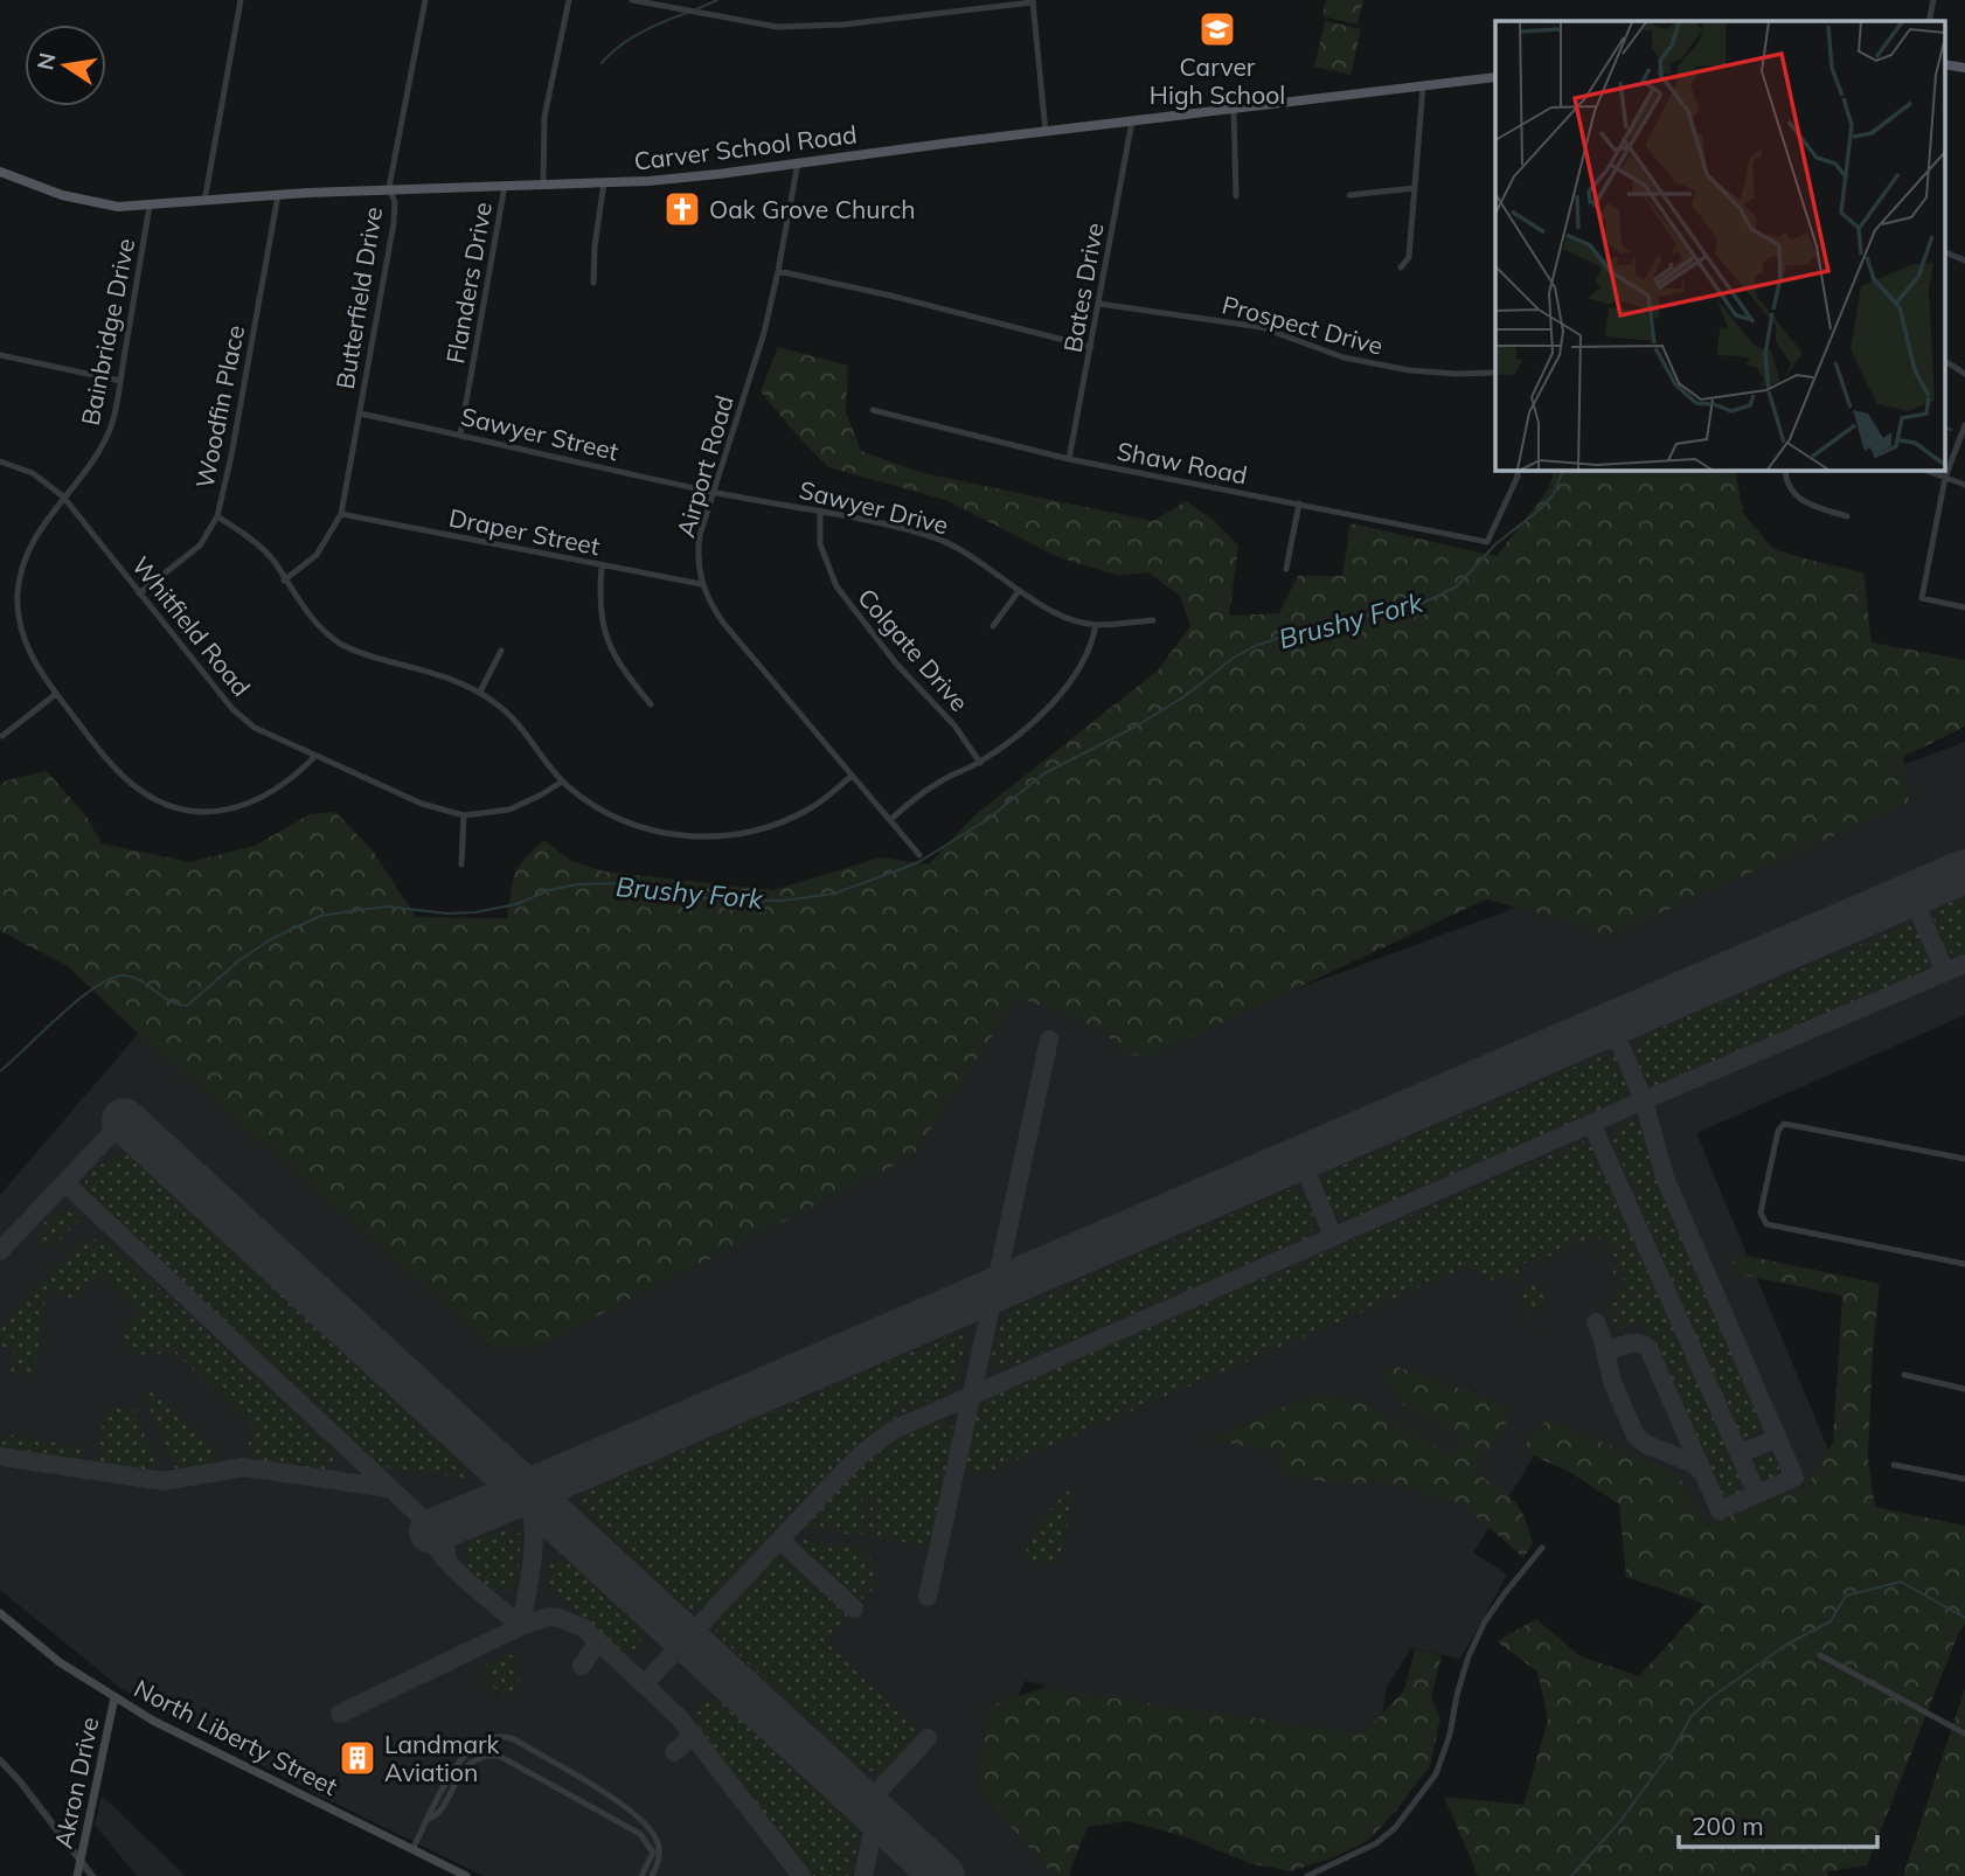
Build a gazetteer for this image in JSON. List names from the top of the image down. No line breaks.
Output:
{"streets":{"main road":["Carver School Road","North Liberty Street","Akron Drive"],"street":["Flanders Drive","Bates Drive","Butterfield Drive","Prospect Drive","Bainbridge Drive","Woodfin Place","Sawyer Street","Shaw Road","Airport Road","Sawyer Drive","Draper Street","Whitfield Road","Colgate Drive"]},"crossings":[["Carver School Road","Flanders Drive"],["Carver School Road","Bates Drive"],["Carver School Road","Butterfield Drive"],["Carver School Road","Bainbridge Drive"],["Carver School Road","Woodfin Place"],["Carver School Road","Airport Road"],["Flanders Drive","Sawyer Street"],["Bates Drive","Prospect Drive"],["Bates Drive","Shaw Road"],["Butterfield Drive","Sawyer Street"],["Butterfield Drive","Draper Street"],["Bainbridge Drive","Whitfield Road"],["Woodfin Place","Whitfield Road"],["Sawyer Street","Airport Road"],["Sawyer Street","Sawyer Drive"],["Airport Road","Sawyer Drive"],["Airport Road","Draper Street"],["Sawyer Drive","Colgate Drive"],["North Liberty Street","Akron Drive"]],"water":["Brushy Fork"],"places":{"school or university":["Carver High School"],"church":["Oak Grove Church"],"building":["Landmark Aviation"]},"scale_bar":"200 m","north":"left"}
